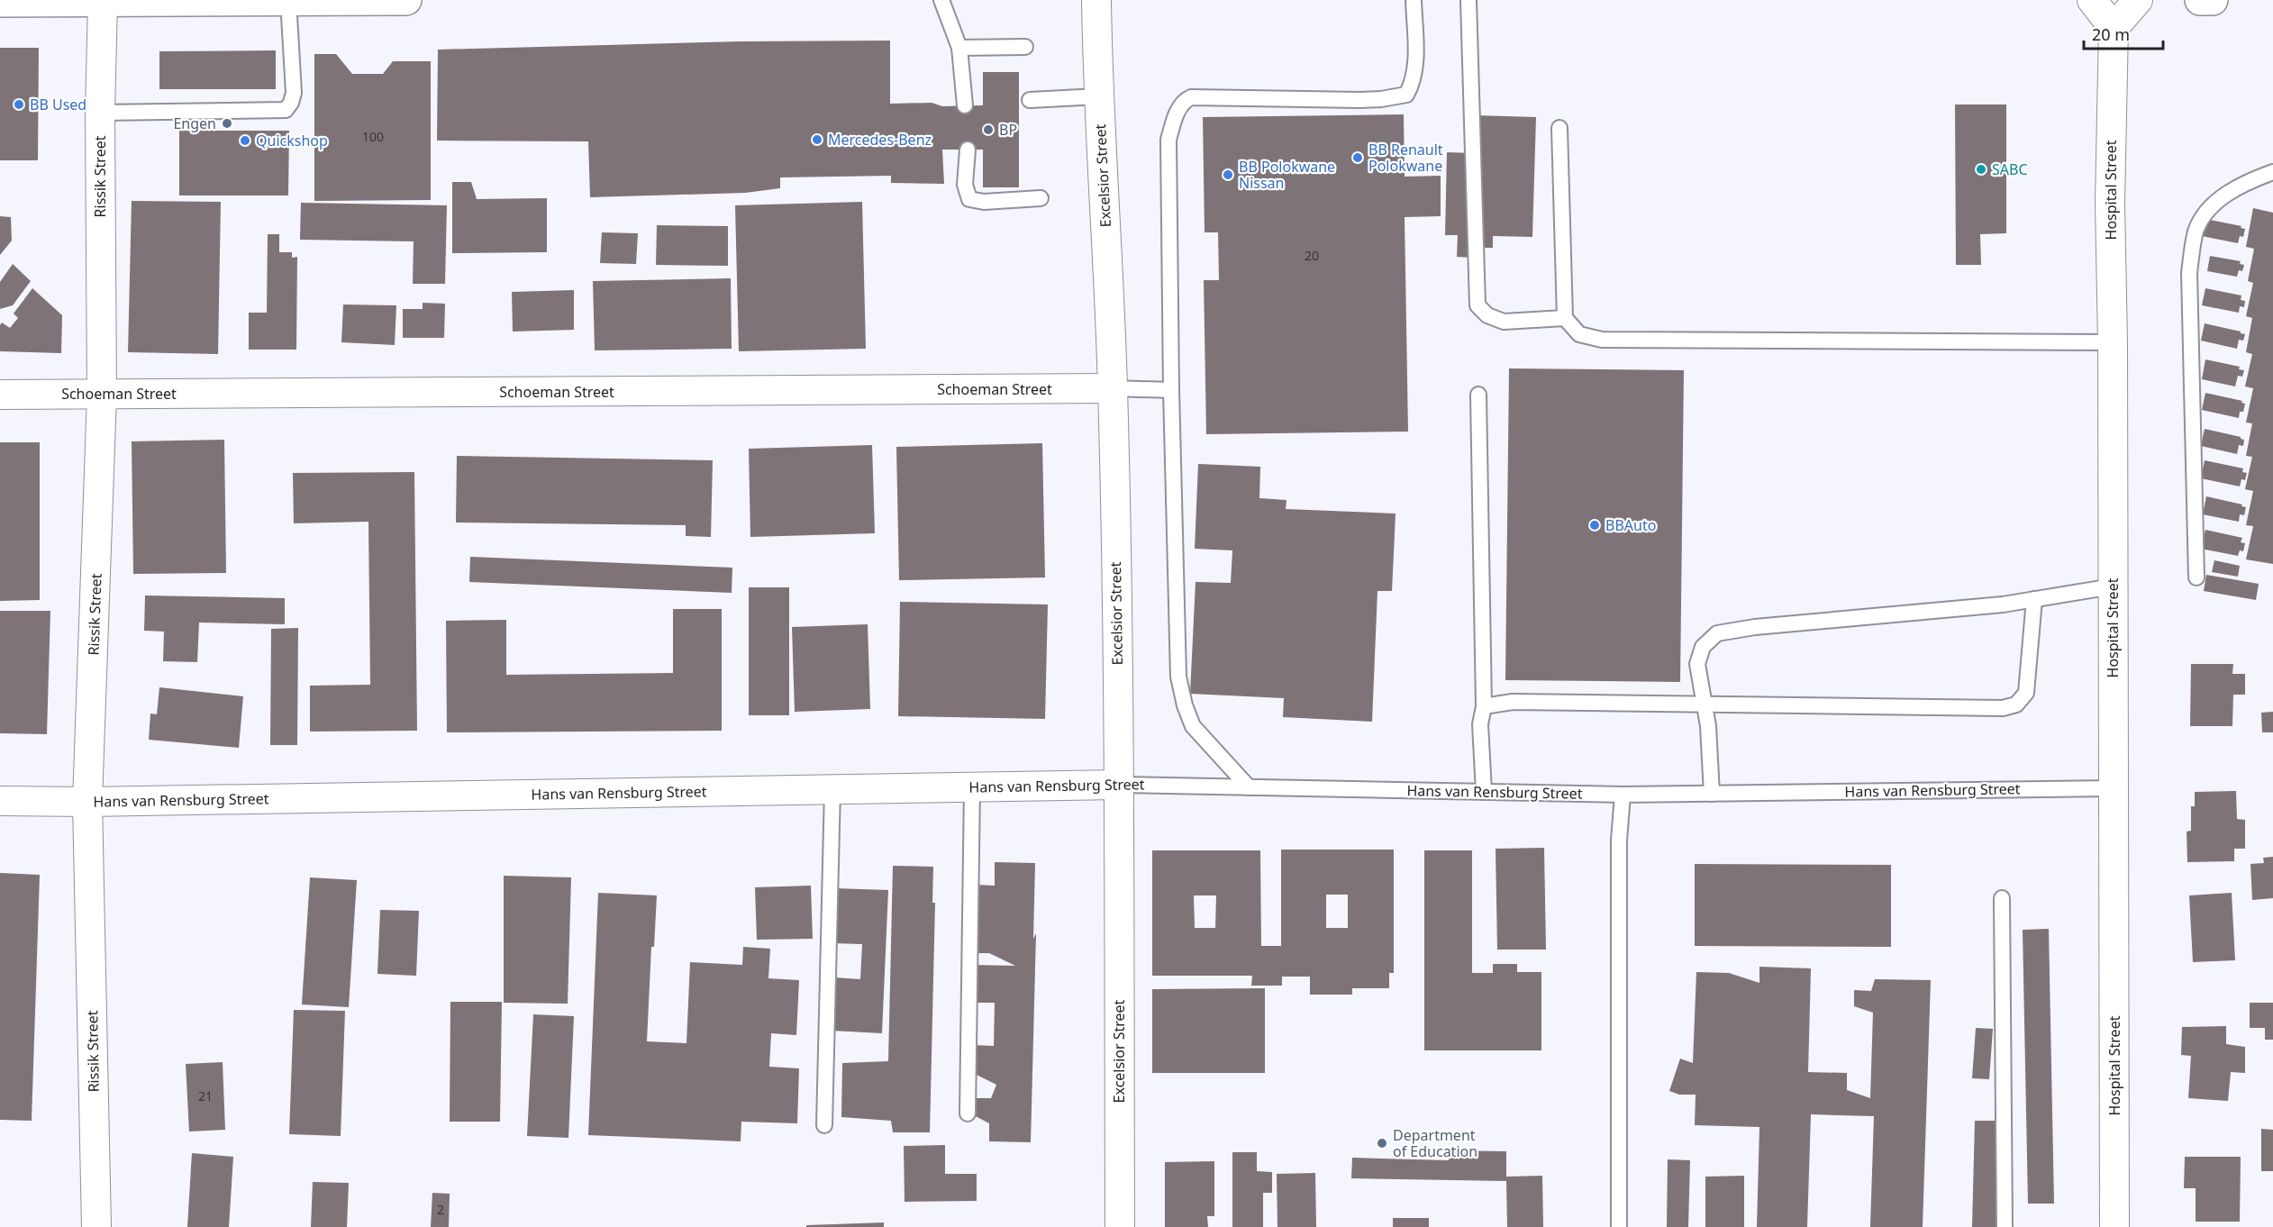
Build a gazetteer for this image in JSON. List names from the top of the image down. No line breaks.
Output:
{"streets":{"street":["Excelsior Street","Rissik Street","Hospital Street","Schoeman Street","Hans van Rensburg Street"]},"crossings":[["Excelsior Street","Schoeman Street"],["Excelsior Street","Hans van Rensburg Street"],["Rissik Street","Schoeman Street"],["Rissik Street","Hans van Rensburg Street"],["Hospital Street","Hans van Rensburg Street"]],"places":["BB Used","Engen","BP","Mercedes-Benz","Quickshop","BB Renault Polokwane","SABC","BB Polokwane Nissan","BBAuto","Department of Education"],"house_numbers":["100","20","21","2"],"scale_bar":"20 m"}
